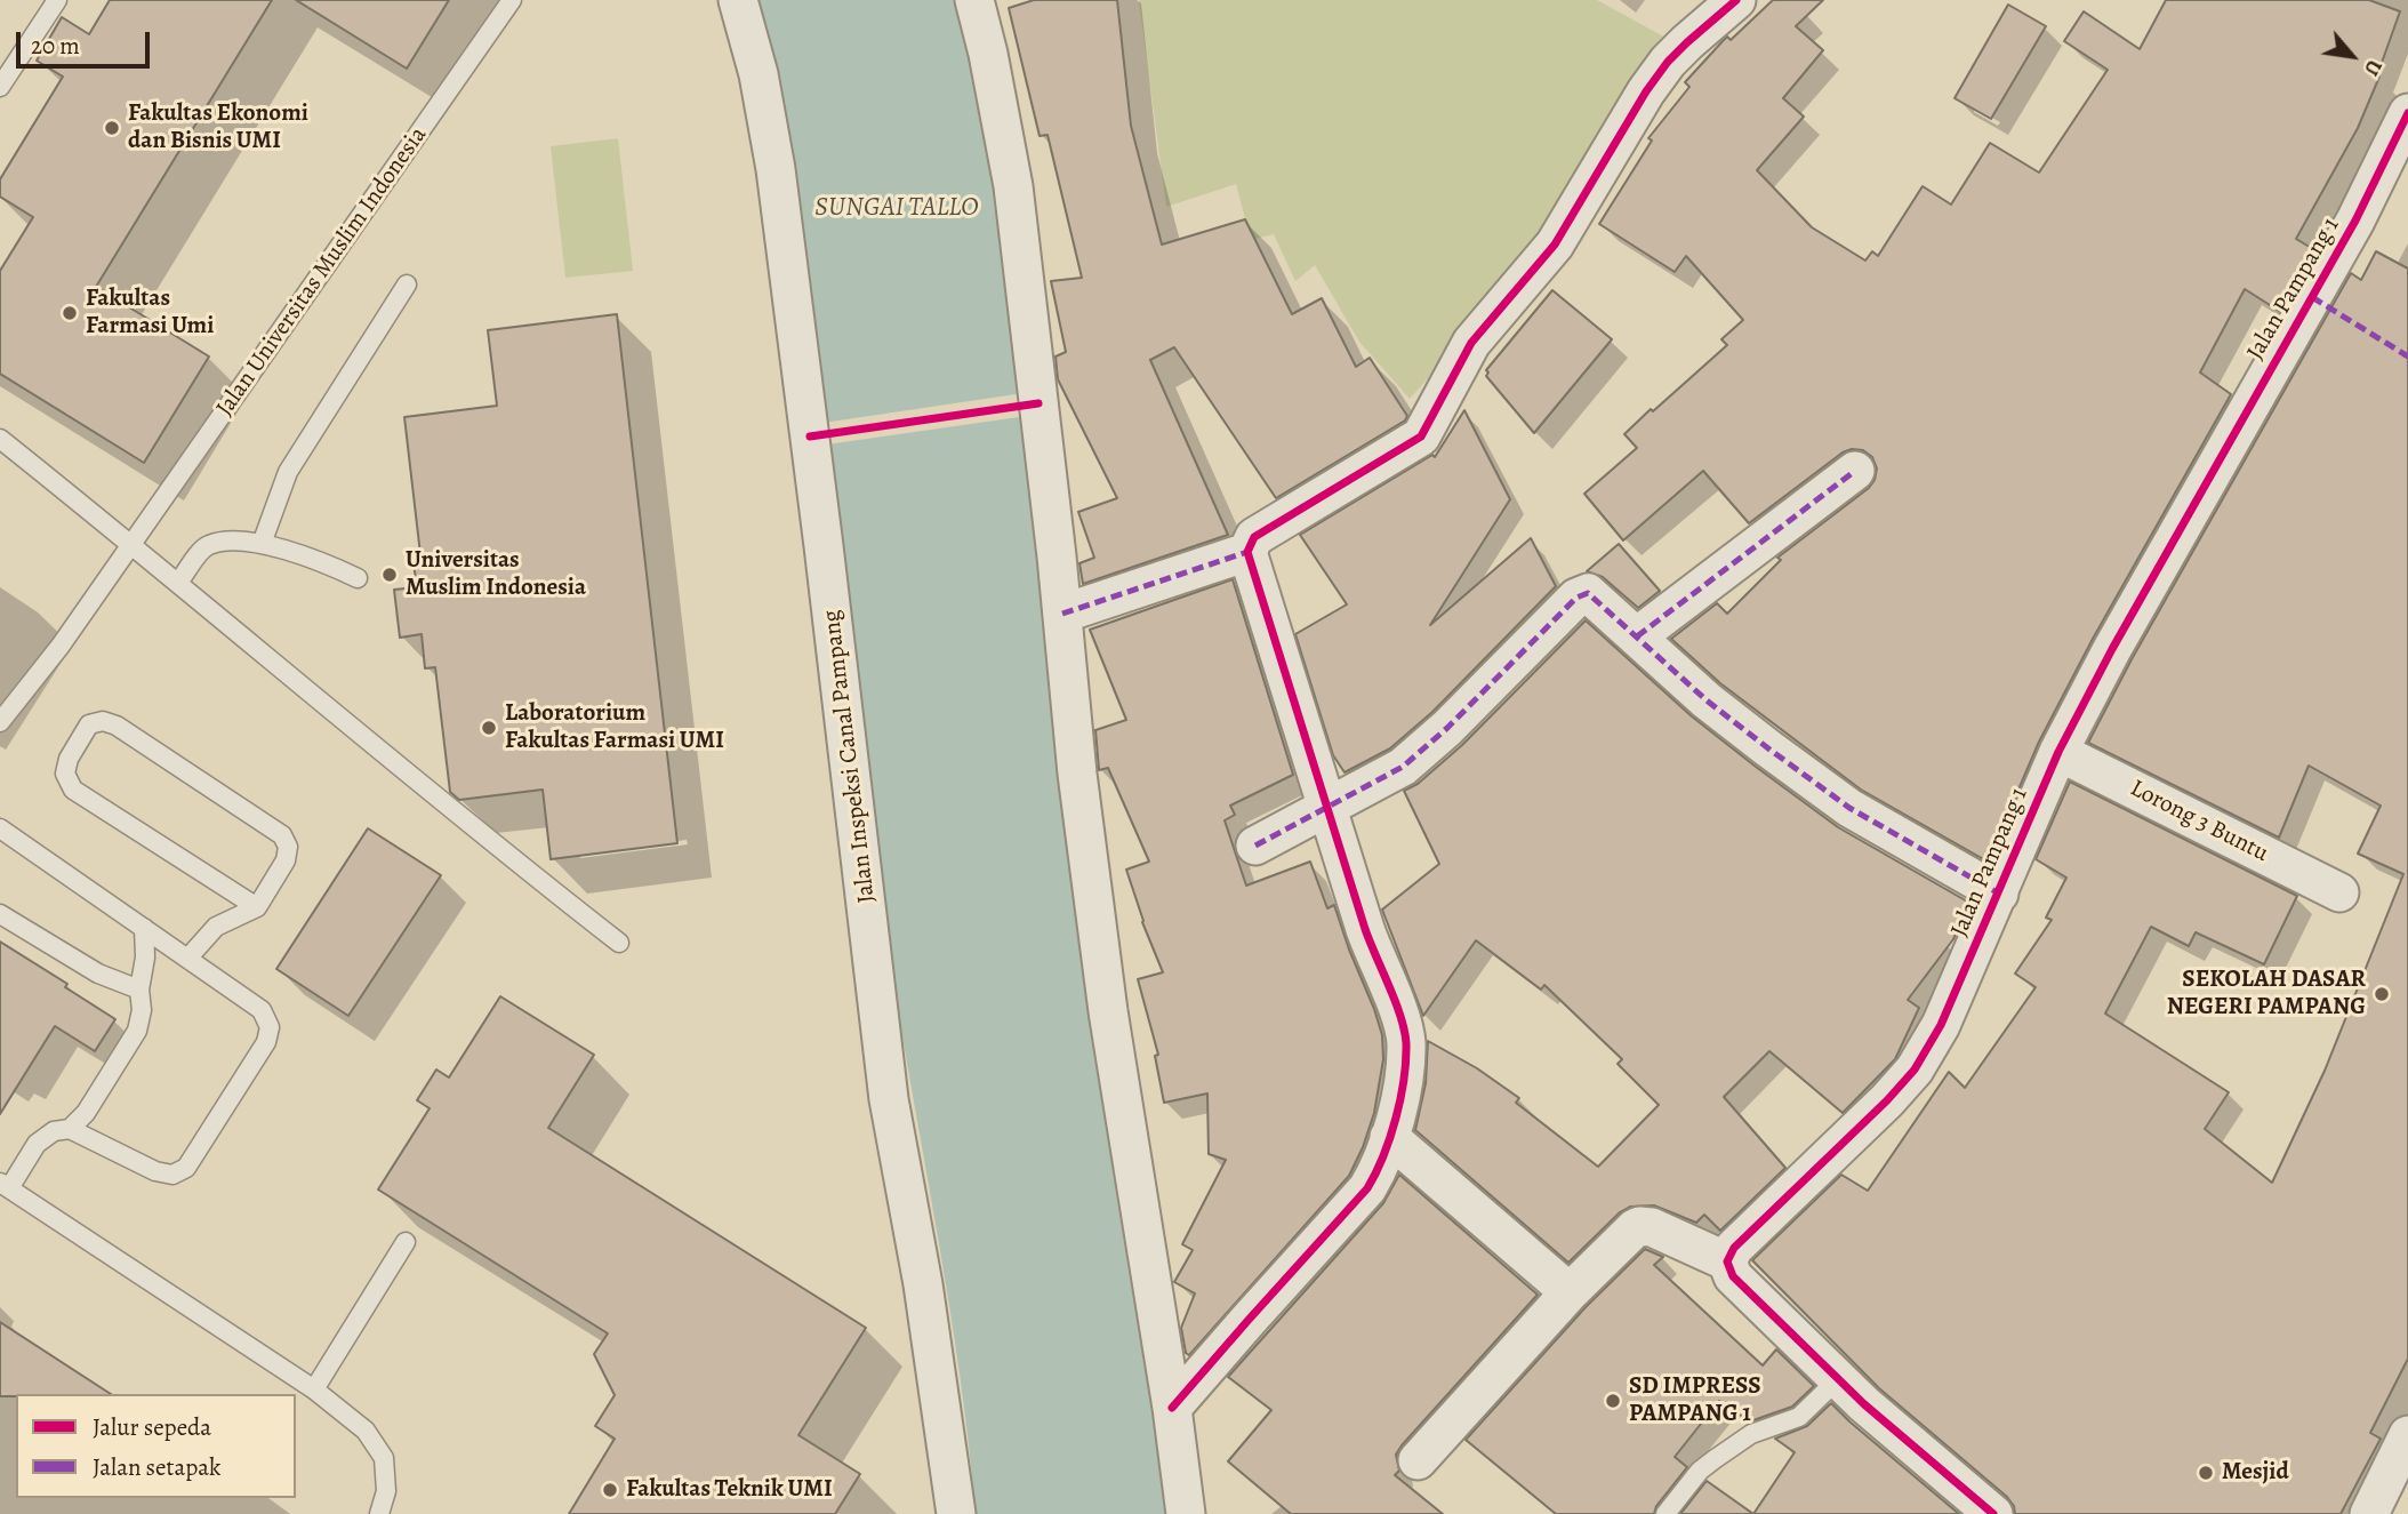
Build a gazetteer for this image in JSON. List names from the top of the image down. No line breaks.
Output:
{"streets":{"street":["Jalan Pampang 1","Jalan Inspeksi Canal Pampang","Lorong 3 Buntu"],"lane":["Jalan Universitas Muslim Indonesia"]},"crossings":[["Jalan Pampang 1","Lorong 3 Buntu"]],"water":["SUNGAI TALLO"],"places":["Fakultas Ekonomi dan Bisnis UMI","Fakultas Farmasi Umi","Universitas Muslim Indonesia","Laboratorium Fakultas Farmasi UMI","SEKOLAH DASAR NEGERI PAMPANG","SD IMPRESS PAMPANG 1","Mesjid","Fakultas Teknik UMI"],"legend":["Jalur sepeda","Jalan setapak"],"scale_bar":"20 m","north":"bottom right"}
